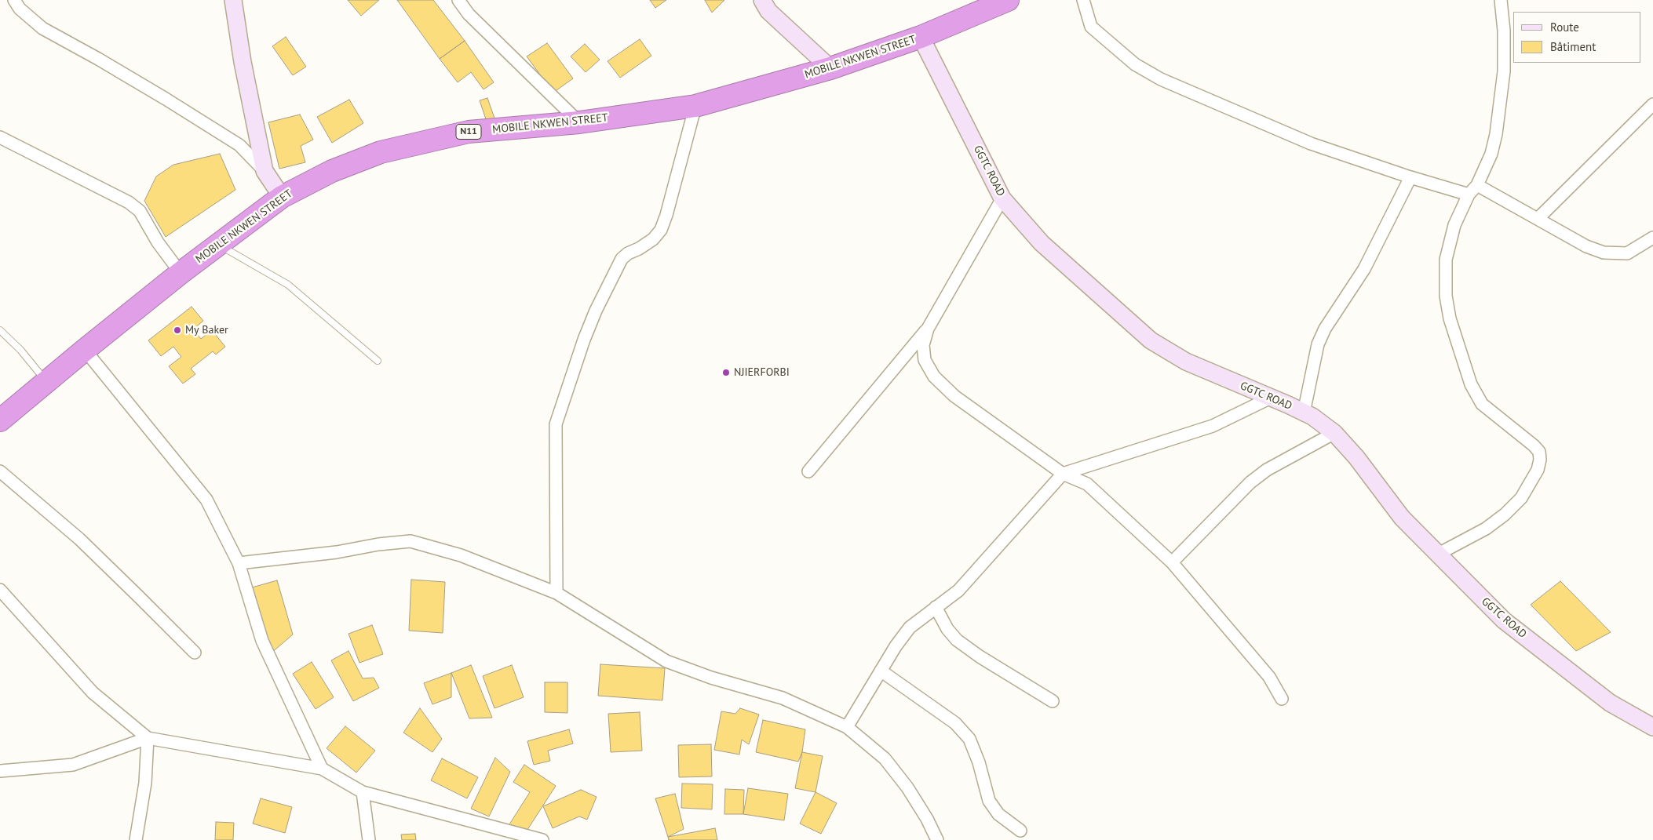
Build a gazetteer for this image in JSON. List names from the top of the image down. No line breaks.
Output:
{"streets":{"highway":["MOBILE NKWEN STREET","N11"],"street":["GGTC ROAD"]},"crossings":[["MOBILE NKWEN STREET","GGTC ROAD"]],"places":["My Baker","NJIERFORBI"],"legend":["Route","Bâtiment"]}
